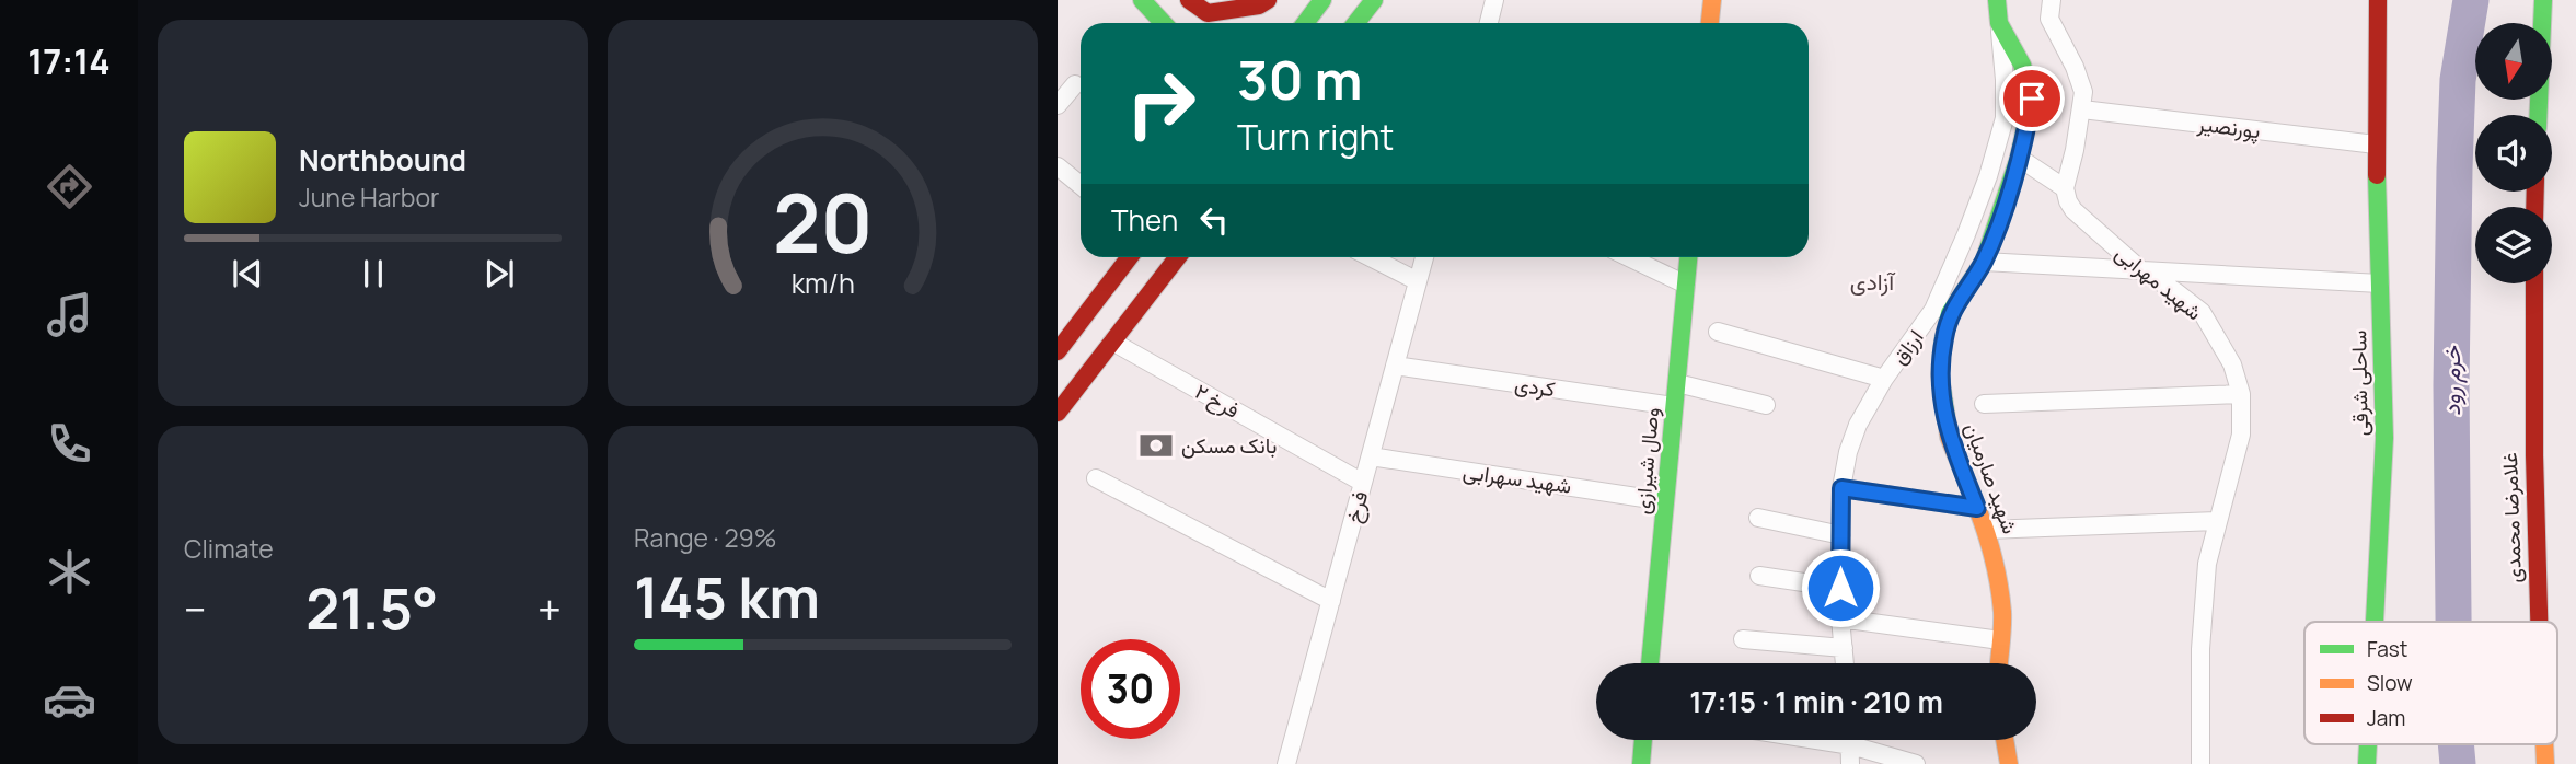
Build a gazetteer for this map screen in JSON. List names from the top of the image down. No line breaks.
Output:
{"streets":{"main road":["ساحلی شرقی","وصال شیرازی","شهید صارمیان","غلامرضا محمدی"],"street":["پورنصیر","شهید مهرابی","ارزاق","کردی","فرخ ۲","شهید سهرابی","فرخ"]},"crossings":[["پورنصیر","ساحلی شرقی"],["ارزاق","شهید صارمیان"],["کردی","وصال شیرازی"],["کردی","فرخ"],["فرخ ۲","فرخ"],["وصال شیرازی","شهید سهرابی"],["شهید سهرابی","فرخ"]],"districts":["آزادی"],"water":["خرم رود"],"places":{"bank":["بانک مسکن"]},"legend":["Fast","Slow","Jam"],"north":"bottom","page":{"tabs":"17:14","turn":["30 m","Turn right"],"song":["Northbound","June Harbor"],"then":"Then","tile":["Climate",["Range · 29%","145 km"]],"heat":["−","21.5°","+"],"limit":"30","trip":"17:15 · 1 min · 210 m","gauge":["20","km/h"]}}
